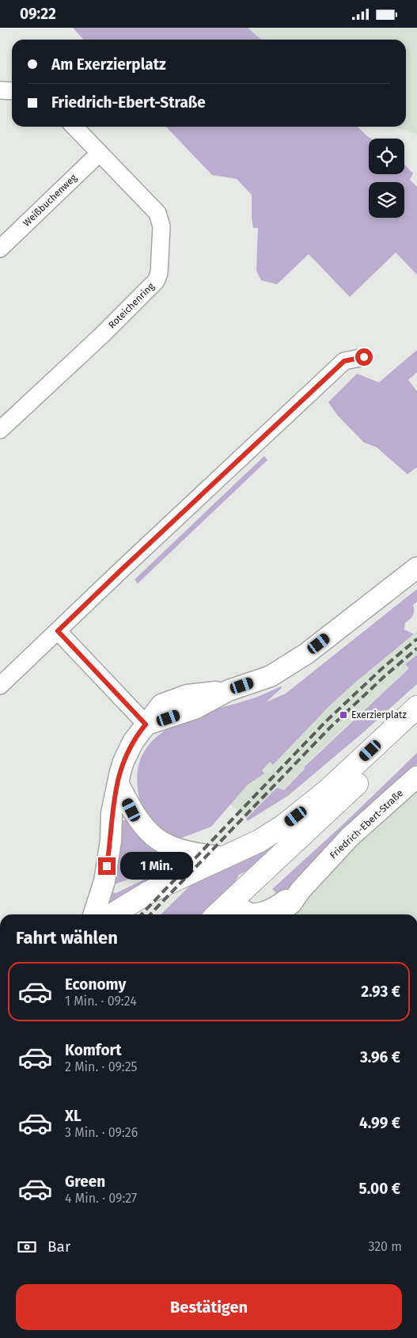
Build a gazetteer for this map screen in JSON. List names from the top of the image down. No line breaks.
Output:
{"streets":{"street":["Weißbuchenweg","Roteichenring","Friedrich-Ebert-Straße"]},"crossings":[["Weißbuchenweg","Roteichenring"]],"places":{"transit":["Exerzierplatz"]},"page":{"status":"09:22","banner":["Am Exerzierplatz","Friedrich-Ebert-Straße"],"bubble":"1 Min.","heading":"Fahrt wählen","list":[{"name":"Economy","note":"1 Min. · 09:24","value":"2.93 €"},{"name":"Komfort","note":"2 Min. · 09:25","value":"3.96 €"},{"name":"XL","note":"3 Min. · 09:26","value":"4.99 €"},{"name":"Green","note":"4 Min. · 09:27","value":"5.00 €"}],"pay":["Bar","320 m"],"buttons":"Bestätigen"}}
